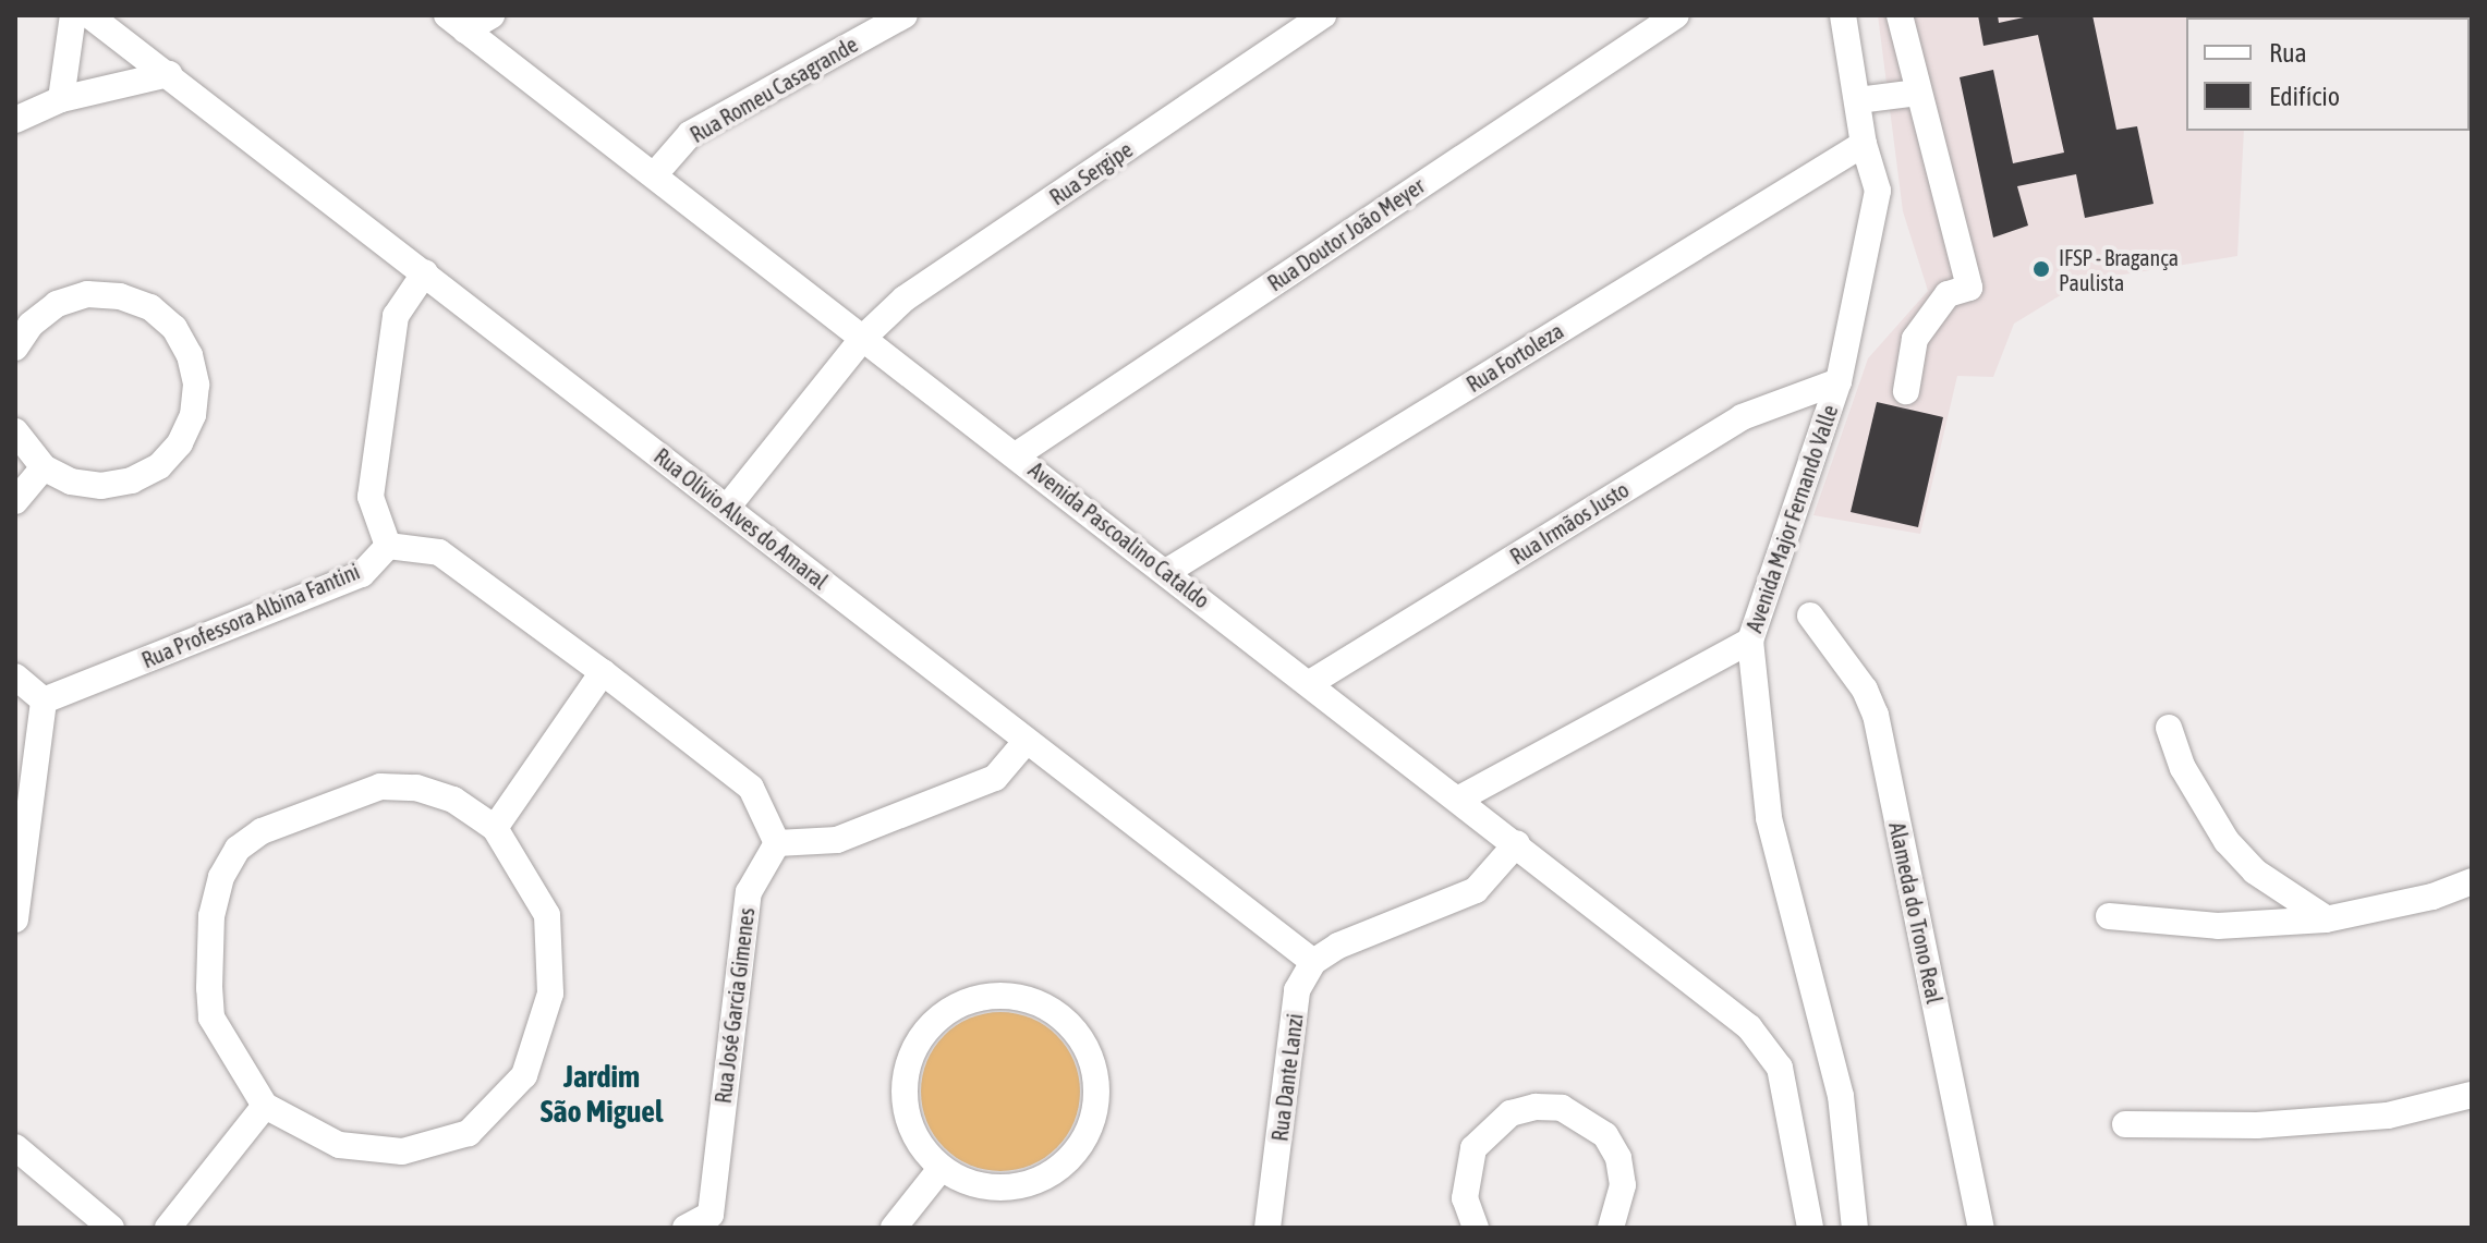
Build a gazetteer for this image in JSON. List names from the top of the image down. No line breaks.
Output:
{"streets":{"street":["Rua Romeu Casagrande","Rua Sergipe","Rua Doutor João Meyer","Rua Fortoleza","Rua Olívio Alves do Amaral","Avenida Major Fernando Valle","Rua Irmãos Justo","Avenida Pascoalino Cataldo","Rua Professora Albina Fantini","Alameda do Trono Real","Rua José Garcia Gimenes","Rua Dante Lanzi"]},"crossings":[["Rua Romeu Casagrande","Avenida Pascoalino Cataldo"],["Rua Sergipe","Rua Olívio Alves do Amaral"],["Rua Sergipe","Avenida Pascoalino Cataldo"],["Rua Doutor João Meyer","Avenida Pascoalino Cataldo"],["Rua Fortoleza","Avenida Major Fernando Valle"],["Rua Fortoleza","Avenida Pascoalino Cataldo"],["Rua Olívio Alves do Amaral","Rua Dante Lanzi"],["Avenida Major Fernando Valle","Rua Irmãos Justo"],["Rua Irmãos Justo","Avenida Pascoalino Cataldo"]],"districts":["Jardim São Miguel"],"places":["IFSP - Bragança Paulista"],"legend":["Rua","Edifício"]}
